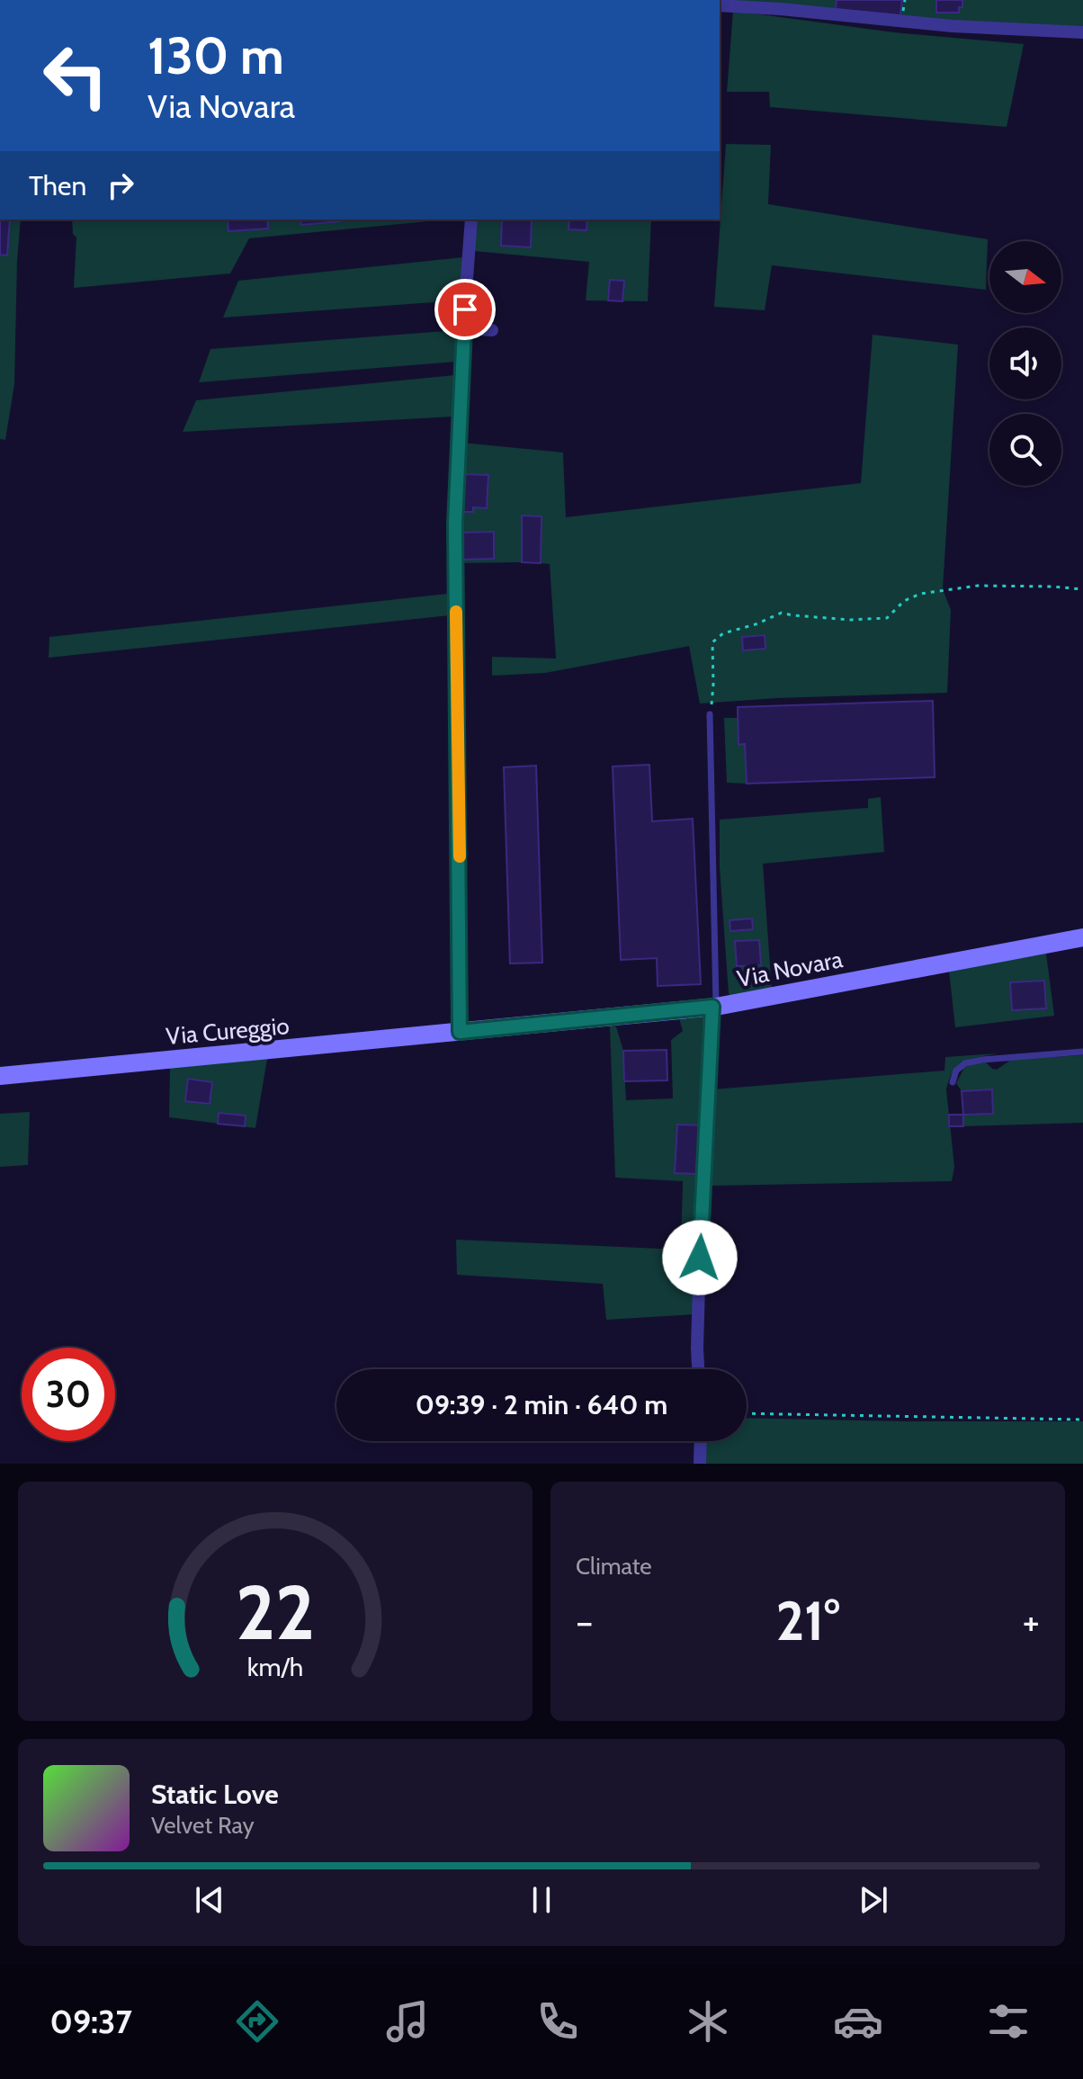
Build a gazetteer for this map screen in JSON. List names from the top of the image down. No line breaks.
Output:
{"streets":{"main road":["Via Novara","Via Cureggio"]},"crossings":[["Via Novara","Via Cureggio"]],"north":"right","page":{"turn":["130 m","Via Novara"],"then":"Then","limit":"30","trip":"09:39 · 2 min · 640 m","tile":"Climate","heat":["−","21°","+"],"song":["Static Love","Velvet Ray"],"tabs":"09:37","gauge":["22","km/h"]}}
